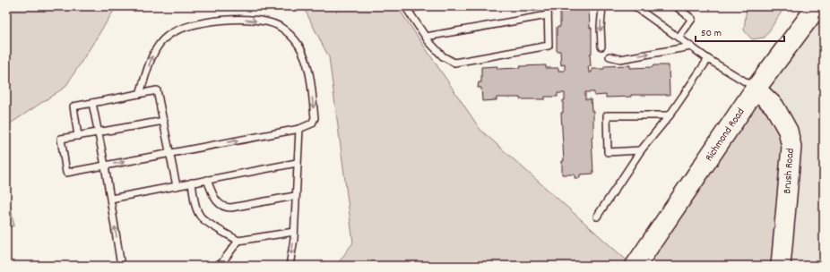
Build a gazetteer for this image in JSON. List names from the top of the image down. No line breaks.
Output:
{"streets":{"main road":["Richmond Road"],"street":["Brush Road"]},"crossings":[["Richmond Road","Brush Road"]],"scale_bar":"50 m"}
